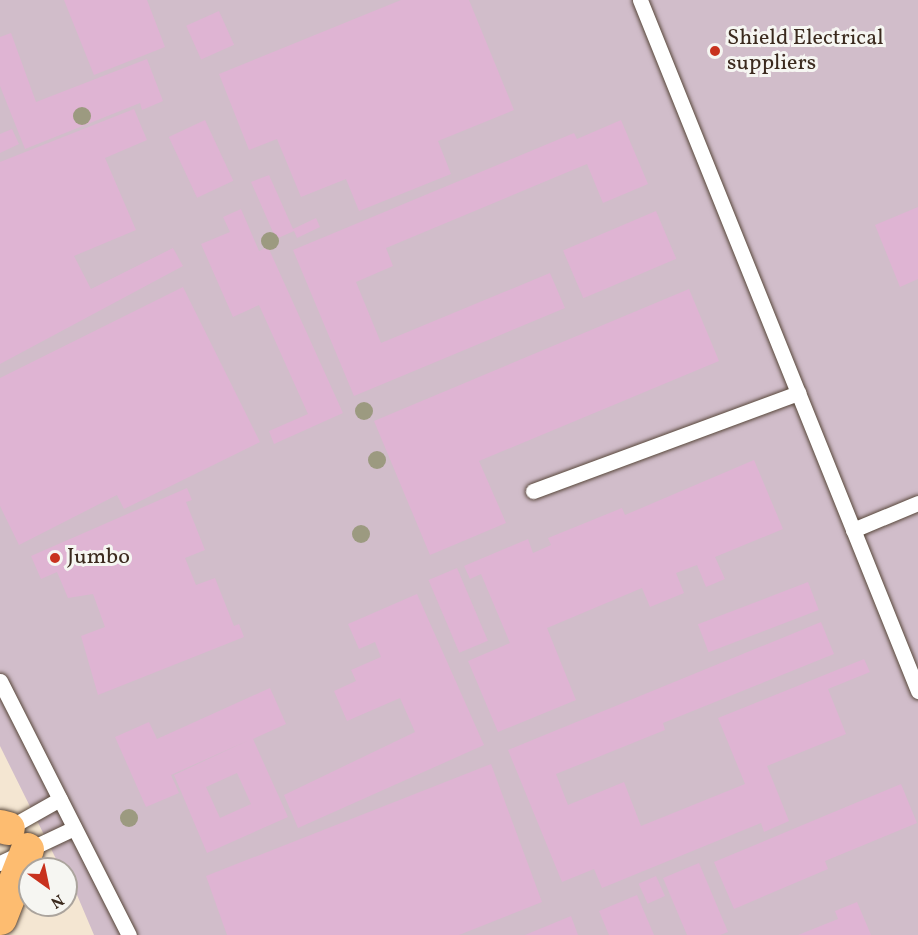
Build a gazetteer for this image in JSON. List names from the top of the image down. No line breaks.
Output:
{"places":["Shield Electrical suppliers","Jumbo"],"north":"bottom right"}
